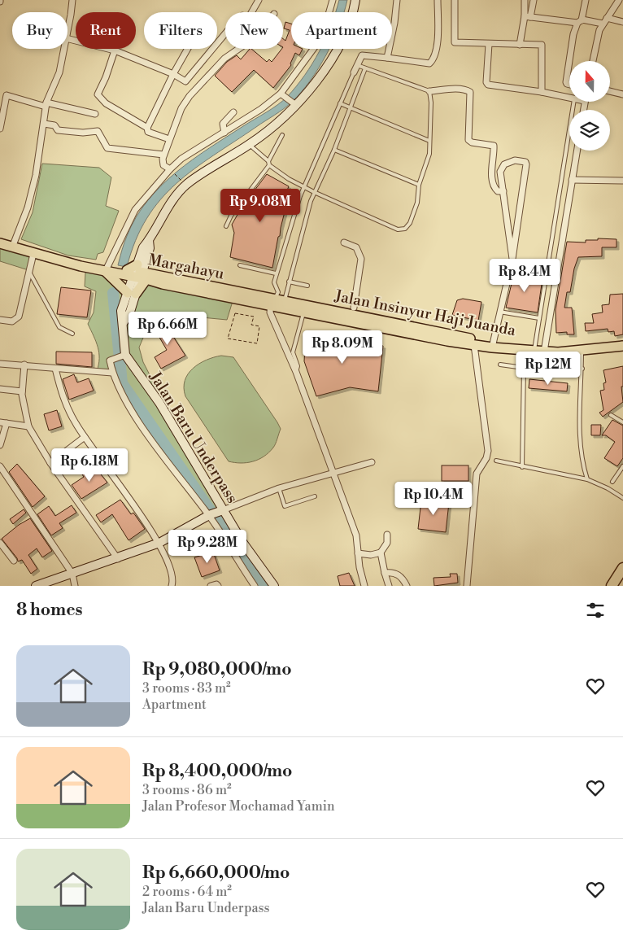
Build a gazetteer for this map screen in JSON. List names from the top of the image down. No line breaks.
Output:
{"streets":{"main road":["Jalan Insinyur Haji Juanda"],"street":["Jalan Baru Underpass"]},"north":"top","page":{"chip":["Buy","Rent","Filters","New","Apartment"],"price":["Rp 9.08M","Rp 8.4M","Rp 6.66M","Rp 8.09M","Rp 12M","Rp 6.18M","Rp 10.4M","Rp 9.28M"],"heading":"8 homes","list":[{"name":"Rp 9,080,000/mo","note":"3 rooms · 83 m² · Apartment"},{"name":"Rp 8,400,000/mo","note":"3 rooms · 86 m² · Jalan Profesor Mochamad Yamin"},{"name":"Rp 6,660,000/mo","note":"2 rooms · 64 m² · Jalan Baru Underpass"}]}}
